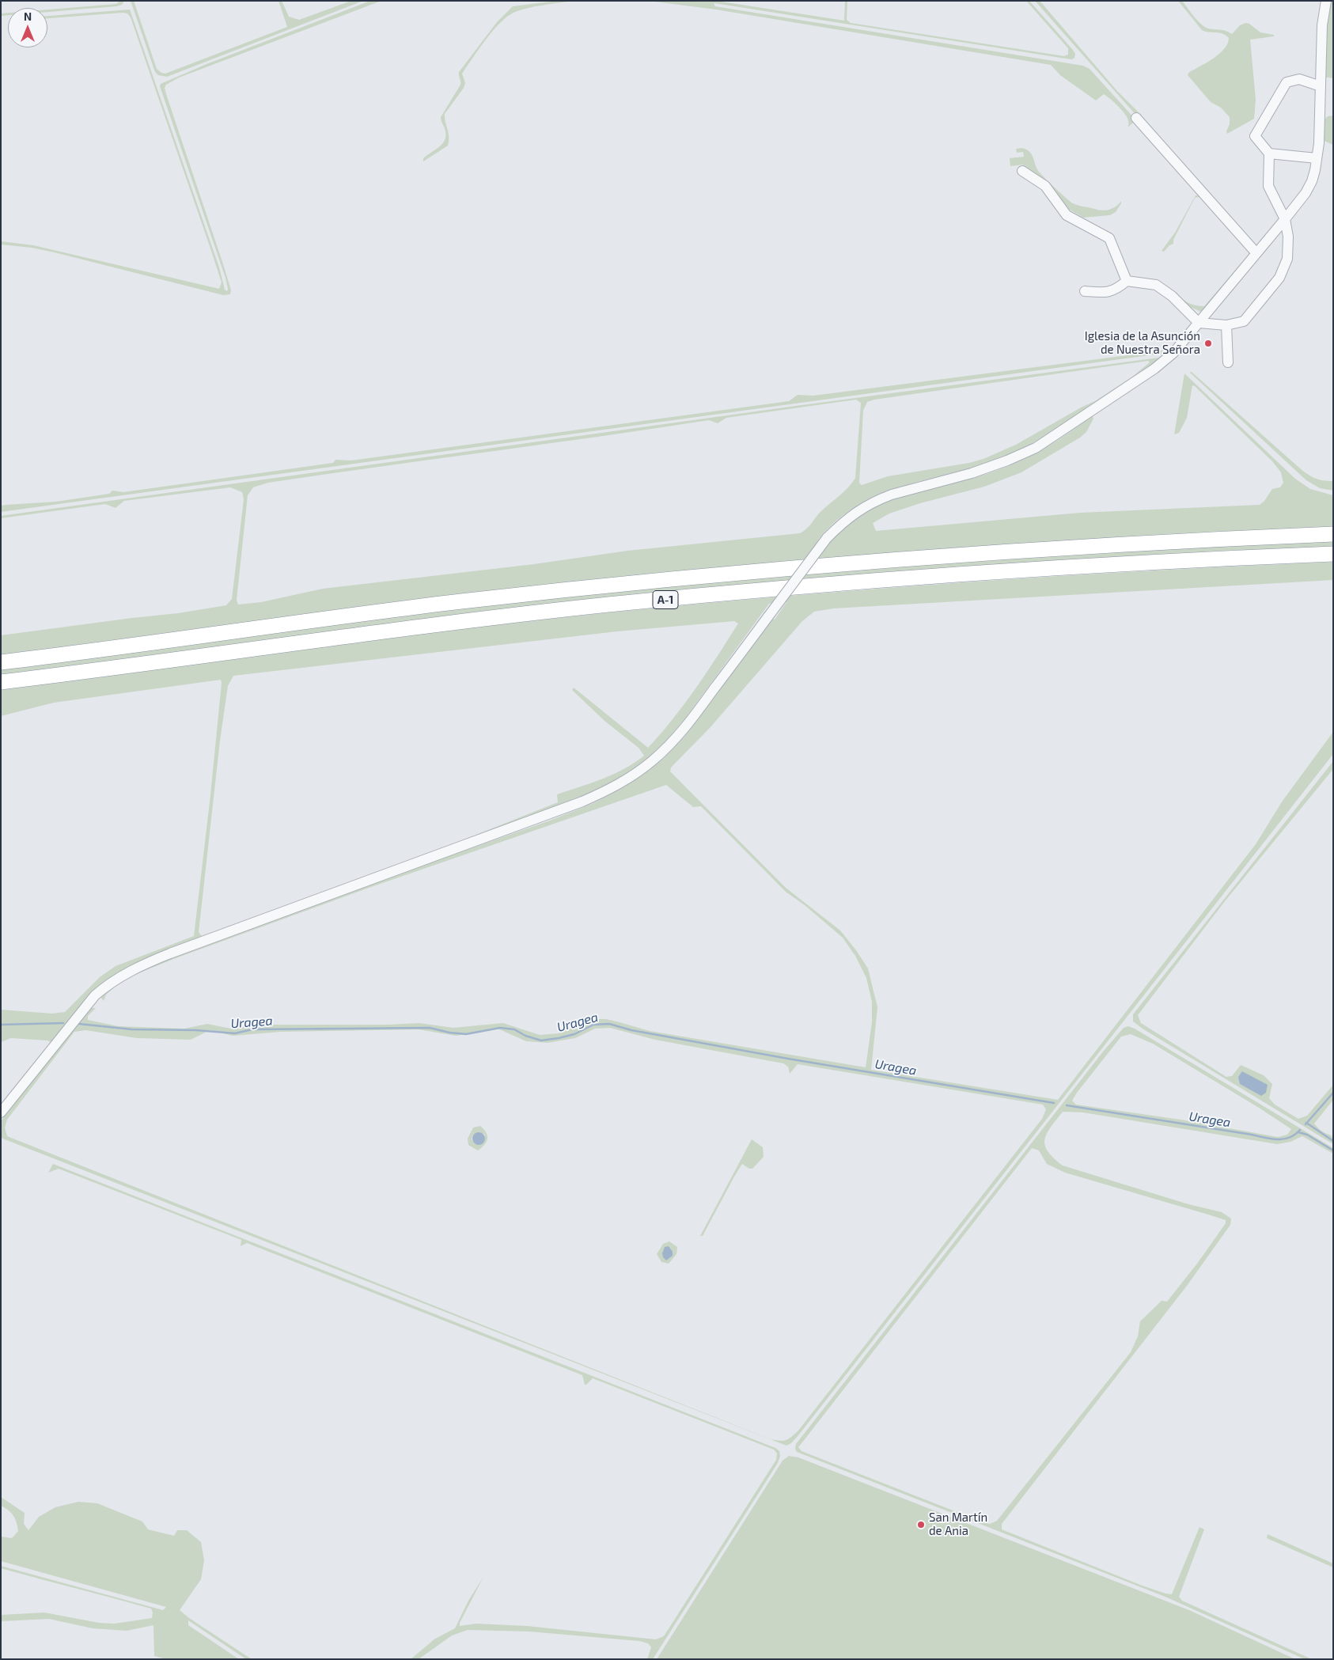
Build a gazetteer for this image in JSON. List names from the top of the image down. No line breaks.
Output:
{"streets":{"highway":["A-1"]},"water":["Uragea"],"places":["Iglesia de la Asunción de Nuestra Señora","San Martín de Ania"],"north":"top"}
